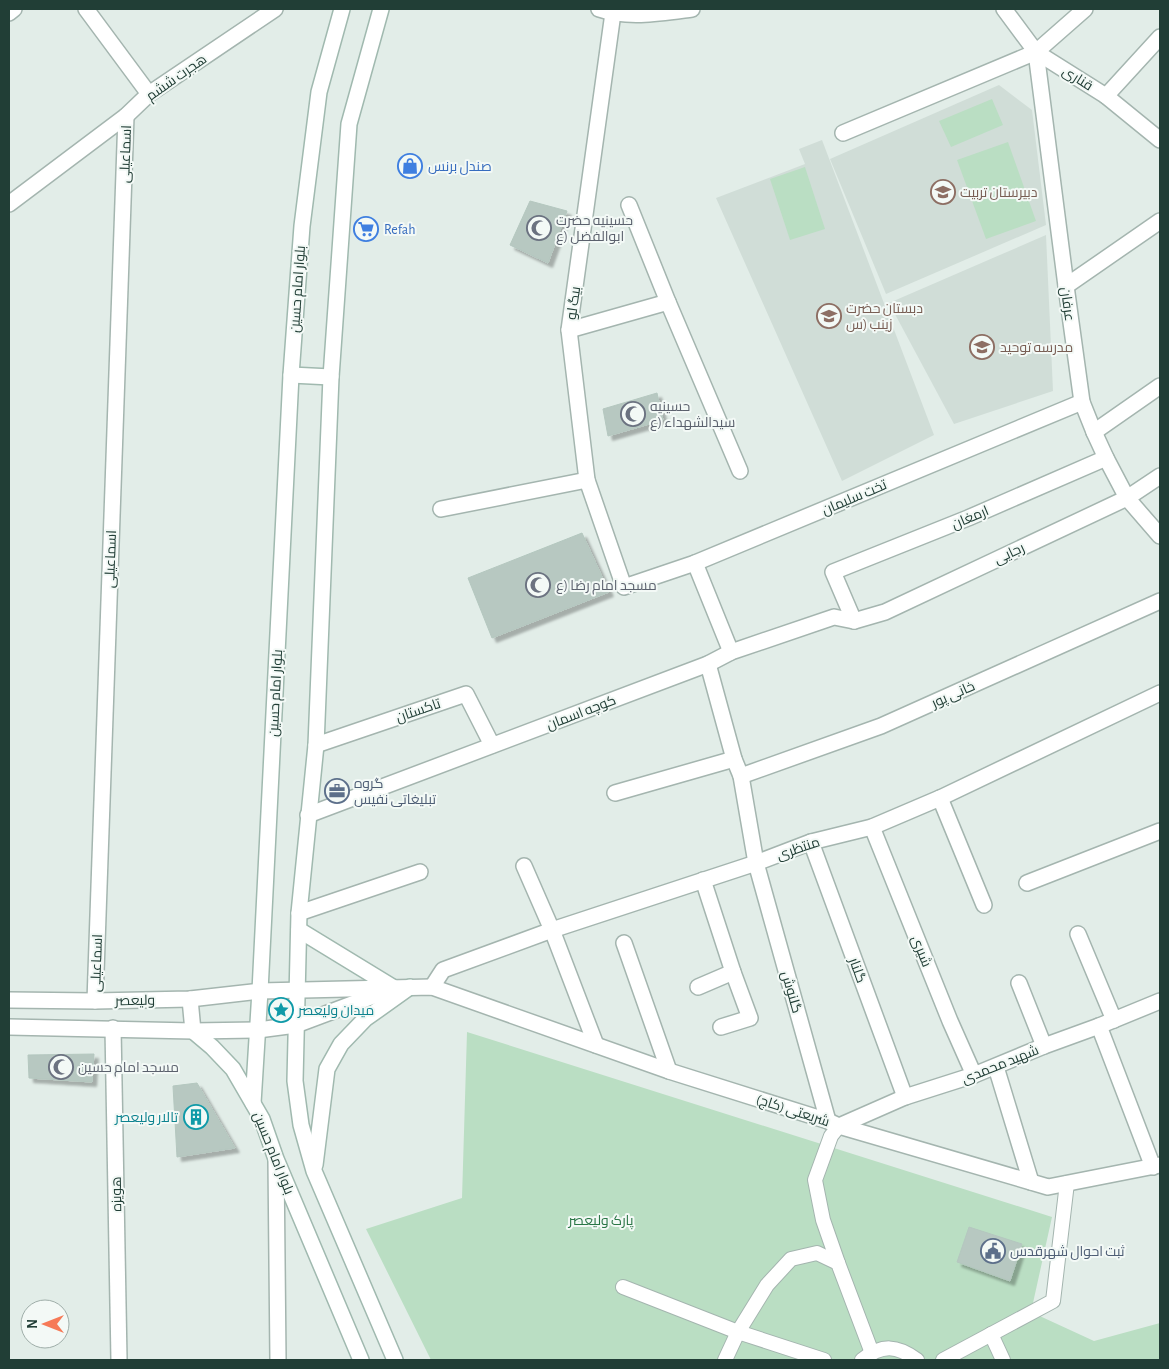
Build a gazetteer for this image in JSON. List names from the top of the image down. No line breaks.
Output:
{"streets":{"street":["هجرت ششم","قناری","اسماعیلی","بلوار امام حسین","بیگ لو","عرفان","تخت سلیمان","ارمغان","رجایی","خانی پور","تاکستان","کوچه اسمان","منتظری","شیری","گلنار","گلنوش","ولیعصر","شهید محمدی","شریعتی (کاج)","هویزه"]},"crossings":[["هجرت ششم","اسماعیلی"],["قناری","عرفان"],["اسماعیلی","ولیعصر"],["بلوار امام حسین","ولیعصر"],["بیگ لو","تخت سلیمان"],["عرفان","تخت سلیمان"],["عرفان","ارمغان"],["عرفان","رجایی"],["ارمغان","رجایی"],["ارمغان","کوچه اسمان"],["رجایی","کوچه اسمان"],["خانی پور","گلنوش"],["تاکستان","کوچه اسمان"],["کوچه اسمان","گلنوش"],["منتظری","شیری"],["منتظری","گلنار"],["منتظری","گلنوش"],["منتظری","شریعتی (کاج)"],["شیری","شهید محمدی"],["گلنار","شهید محمدی"],["گلنوش","شهید محمدی"],["گلنوش","شریعتی (کاج)"],["ولیعصر","شریعتی (کاج)"],["ولیعصر","هویزه"],["شهید محمدی","شریعتی (کاج)"]],"parks":["پارک ولیعصر"],"places":{"shop":["صندل برنس"],"school or university":["دبیرستان تربیت","دبستان حضرت زینب (س","مدرسه توحید"],"mosque":["حسینیه حضرت ابوالفضل (ع","حسینیه سیدالشهداء (ع","مسجد امام رضا (ع","مسجد امام حسین"],"supermarket":["Refah"],"office":["گروه تبلیغاتی نفیس"],"place":["میدان ولیعصر"],"building":["تالار ولیعصر"],"public building":["ثبت احوال شهرقدس"]},"north":"left"}
